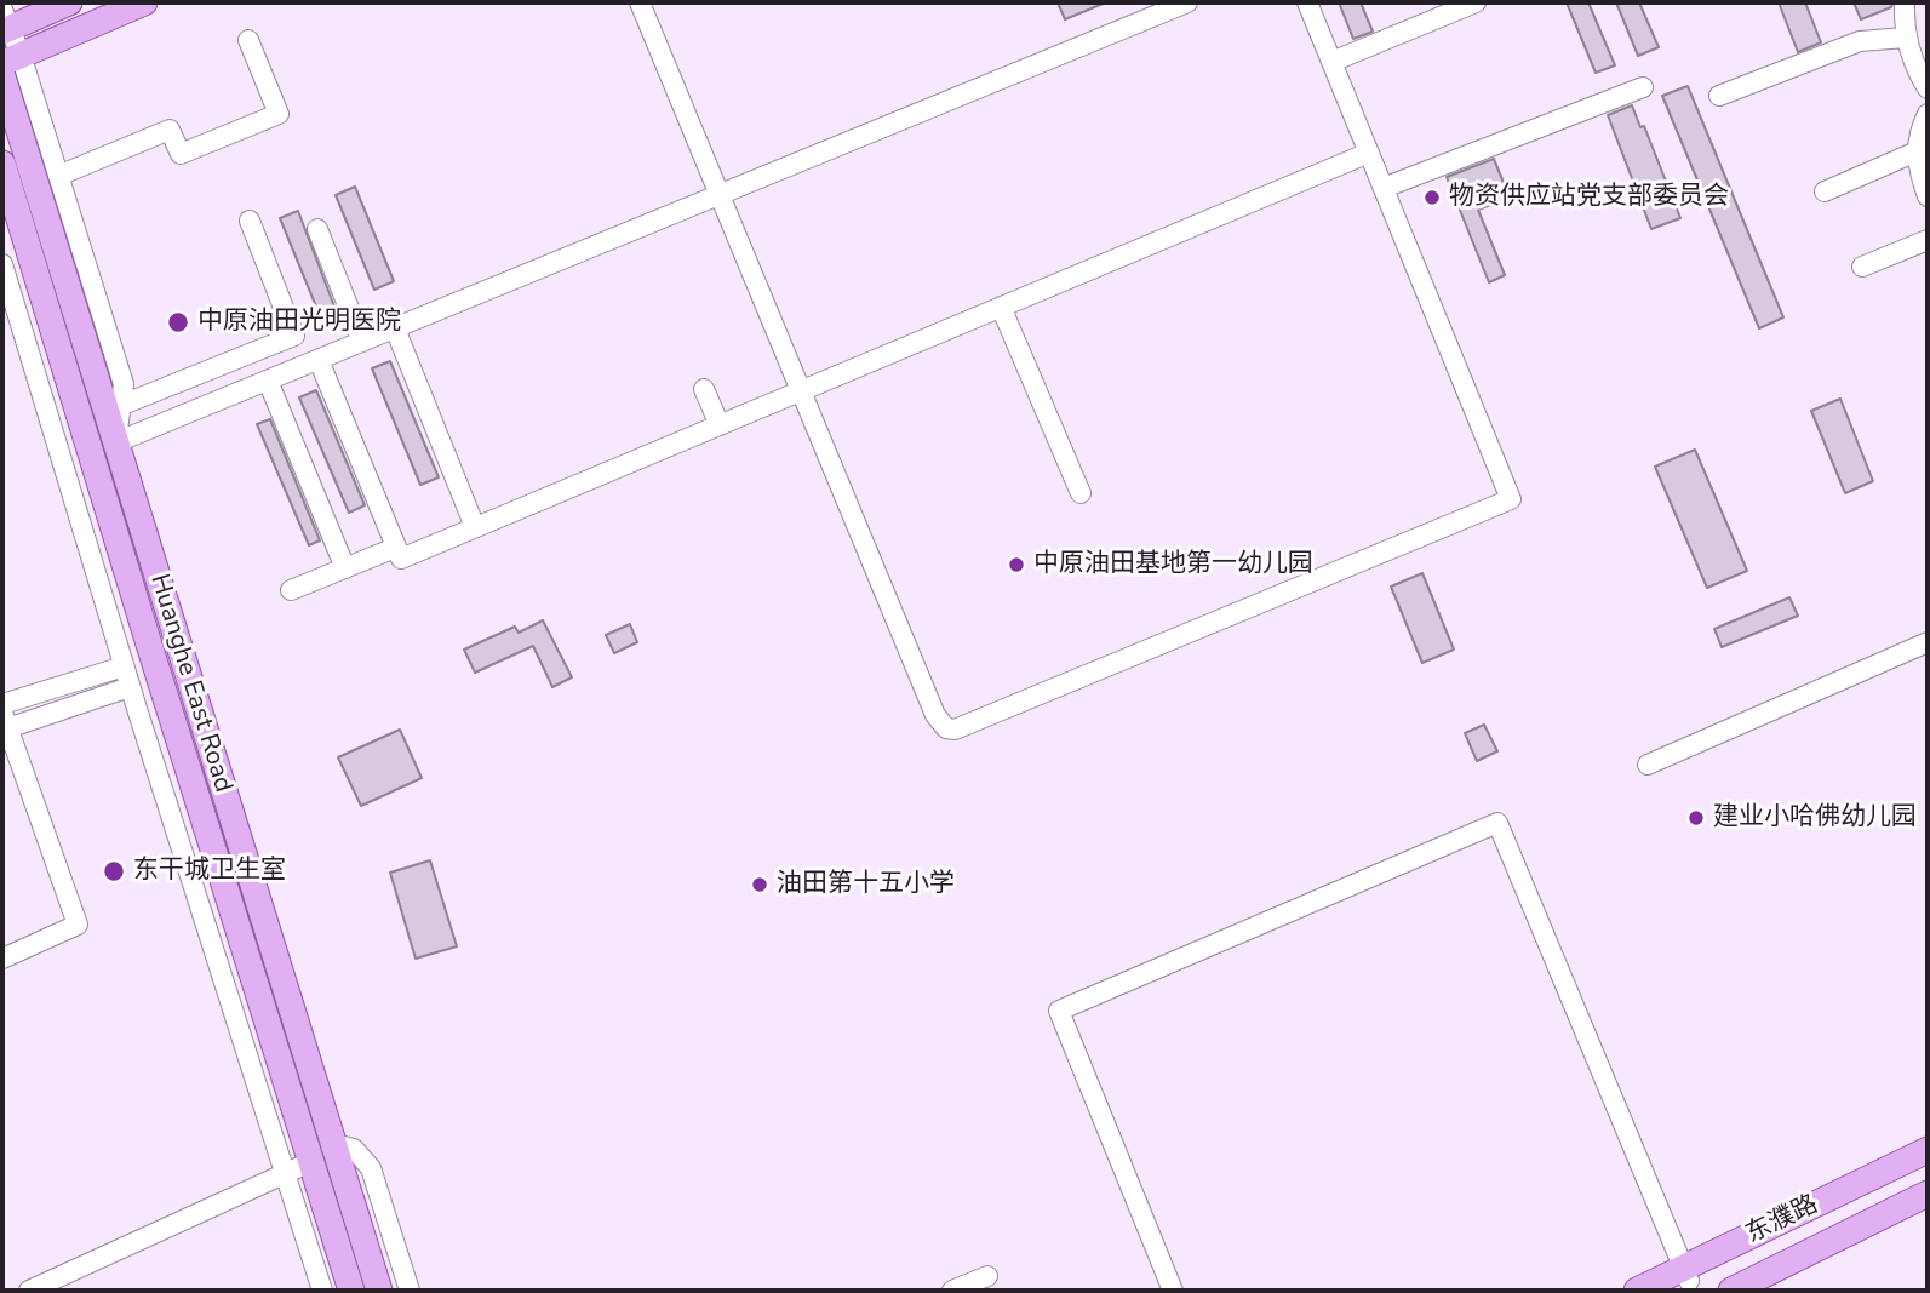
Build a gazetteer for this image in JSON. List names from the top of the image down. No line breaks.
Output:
{"streets":{"main road":["Huanghe East Road","东濮路"]},"places":["物资供应站党支部委员会","中原油田光明医院","中原油田基地第一幼儿园","建业小哈佛幼儿园","东干城卫生室","油田第十五小学"]}
